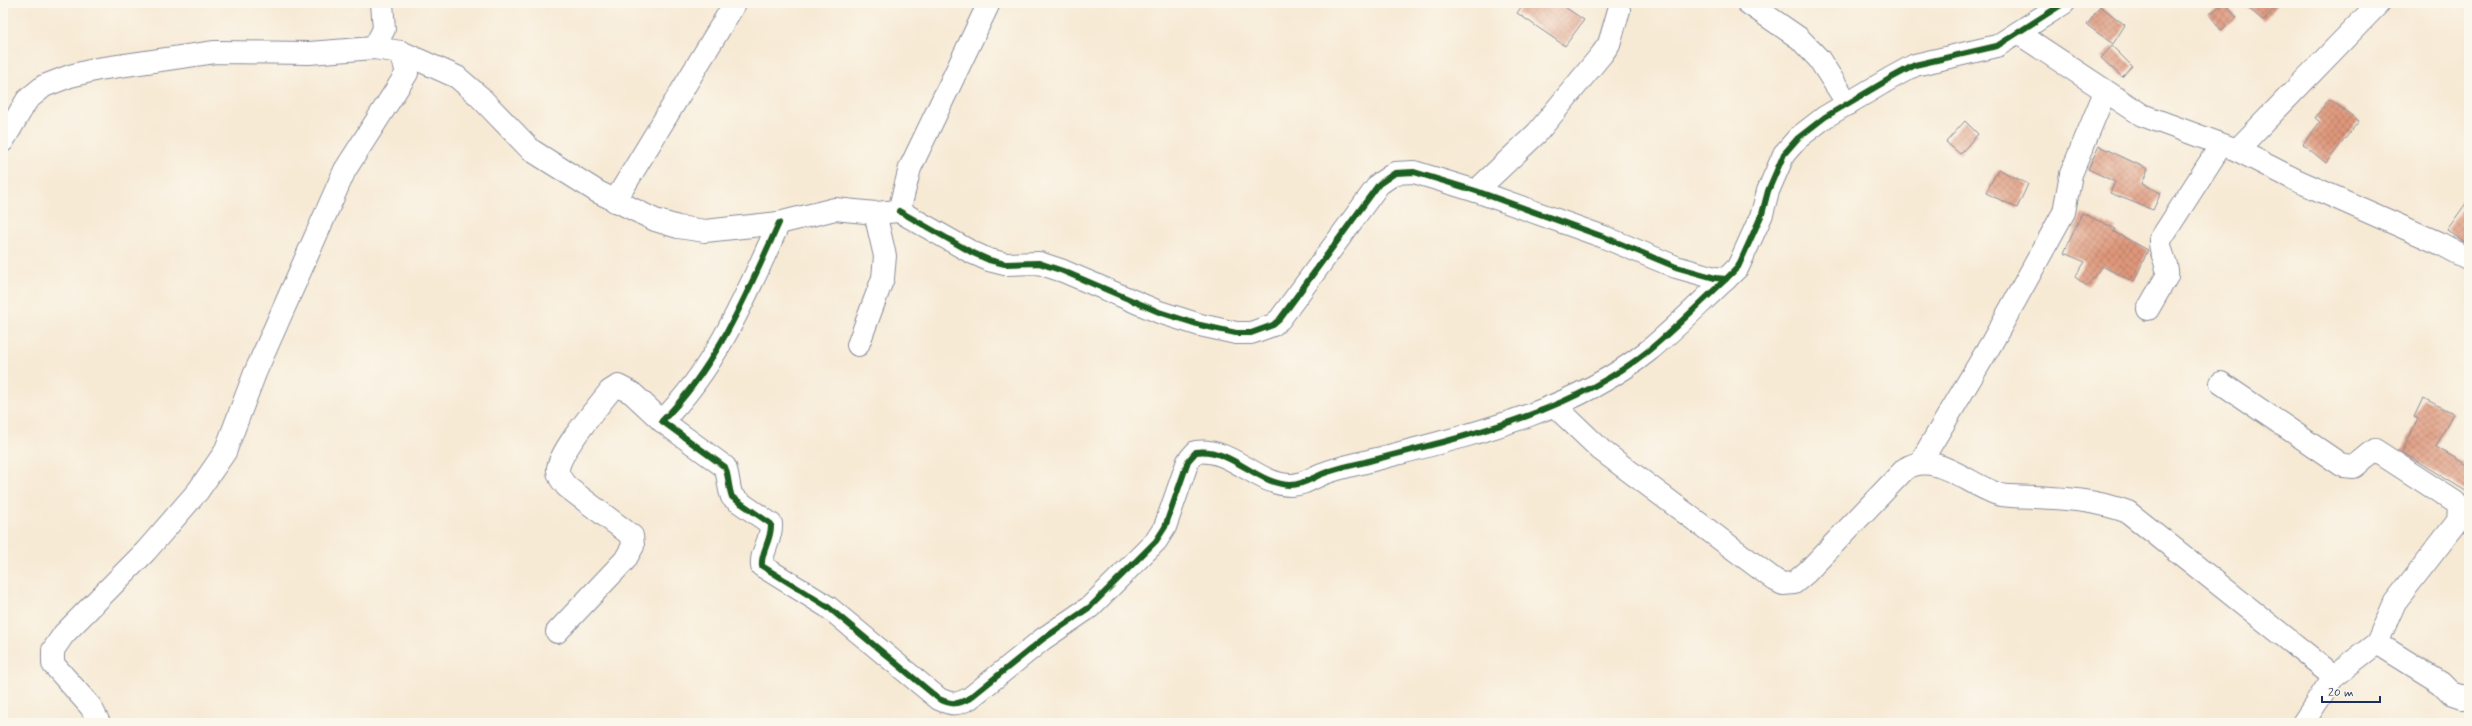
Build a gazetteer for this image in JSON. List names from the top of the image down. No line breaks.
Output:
{"scale_bar":"20 m"}
